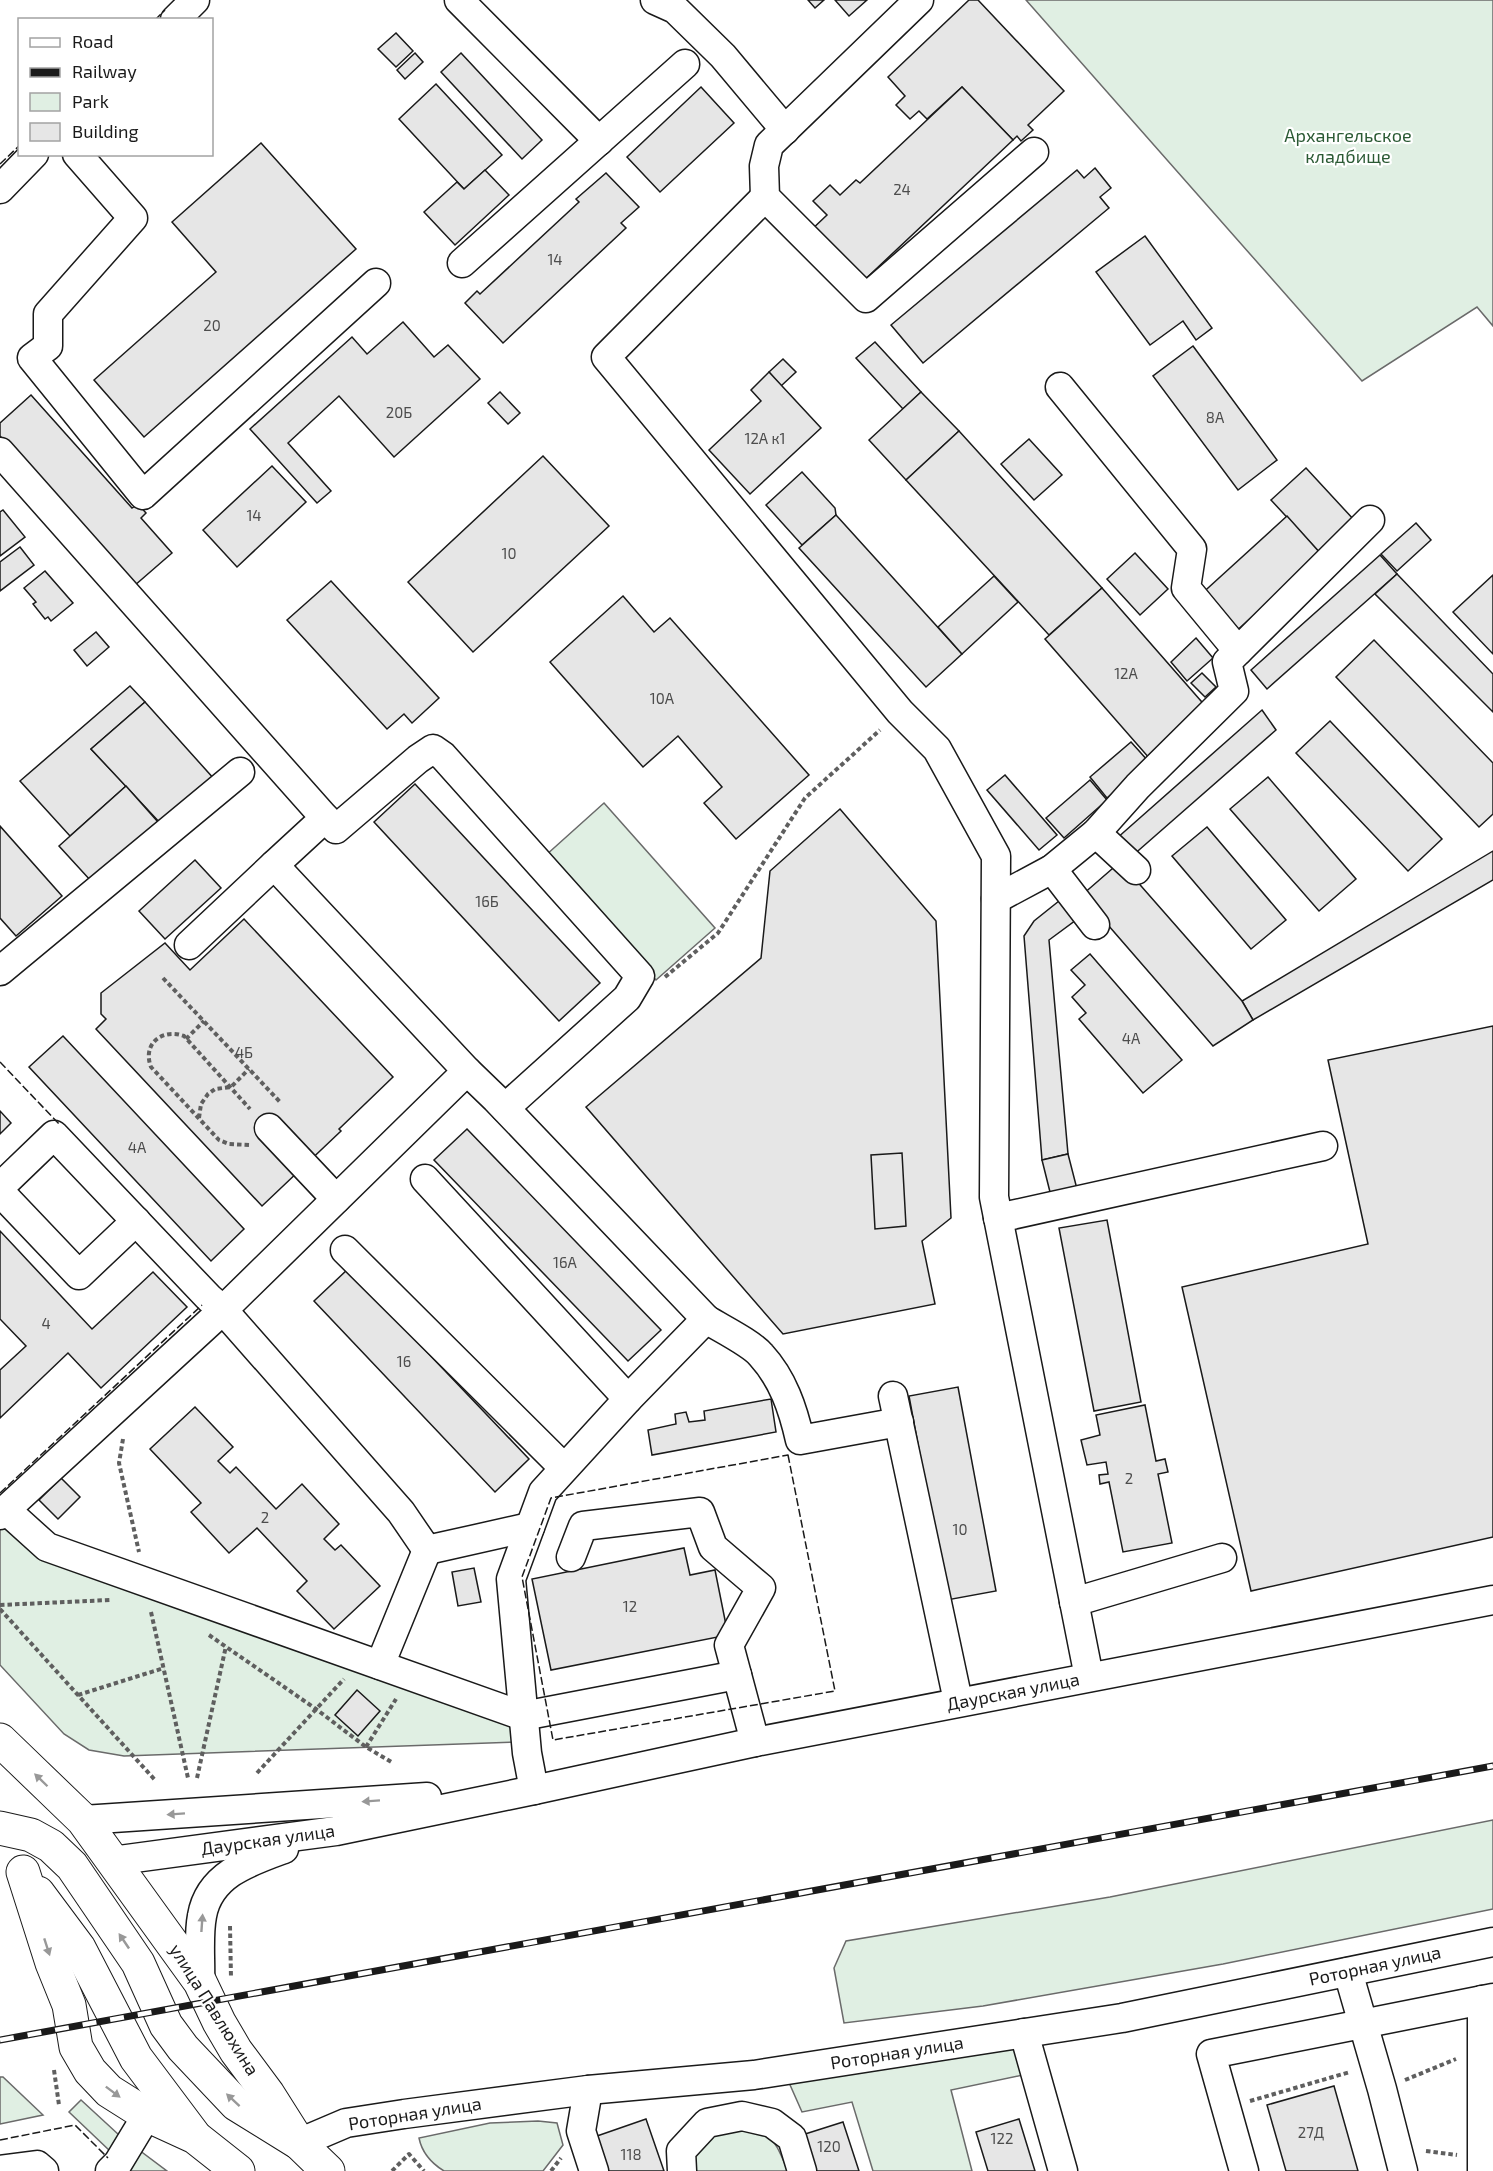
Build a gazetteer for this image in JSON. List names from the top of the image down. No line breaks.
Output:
{"streets":{"main road":["Даурская улица","улица Павлюхина"],"street":["Роторная улица"]},"crossings":[["Даурская улица","улица Павлюхина"],["Роторная улица","улица Павлюхина"]],"parks":["Архангельское кладбище"],"house_numbers":["24","14","20","20Б","8А","12А к1","14","10","12А","10А","16Б","4А","4Б","4А","16А","4","16","2","2","10","12","27Д","122","120","118"],"legend":["Road","Railway","Park","Building"]}
